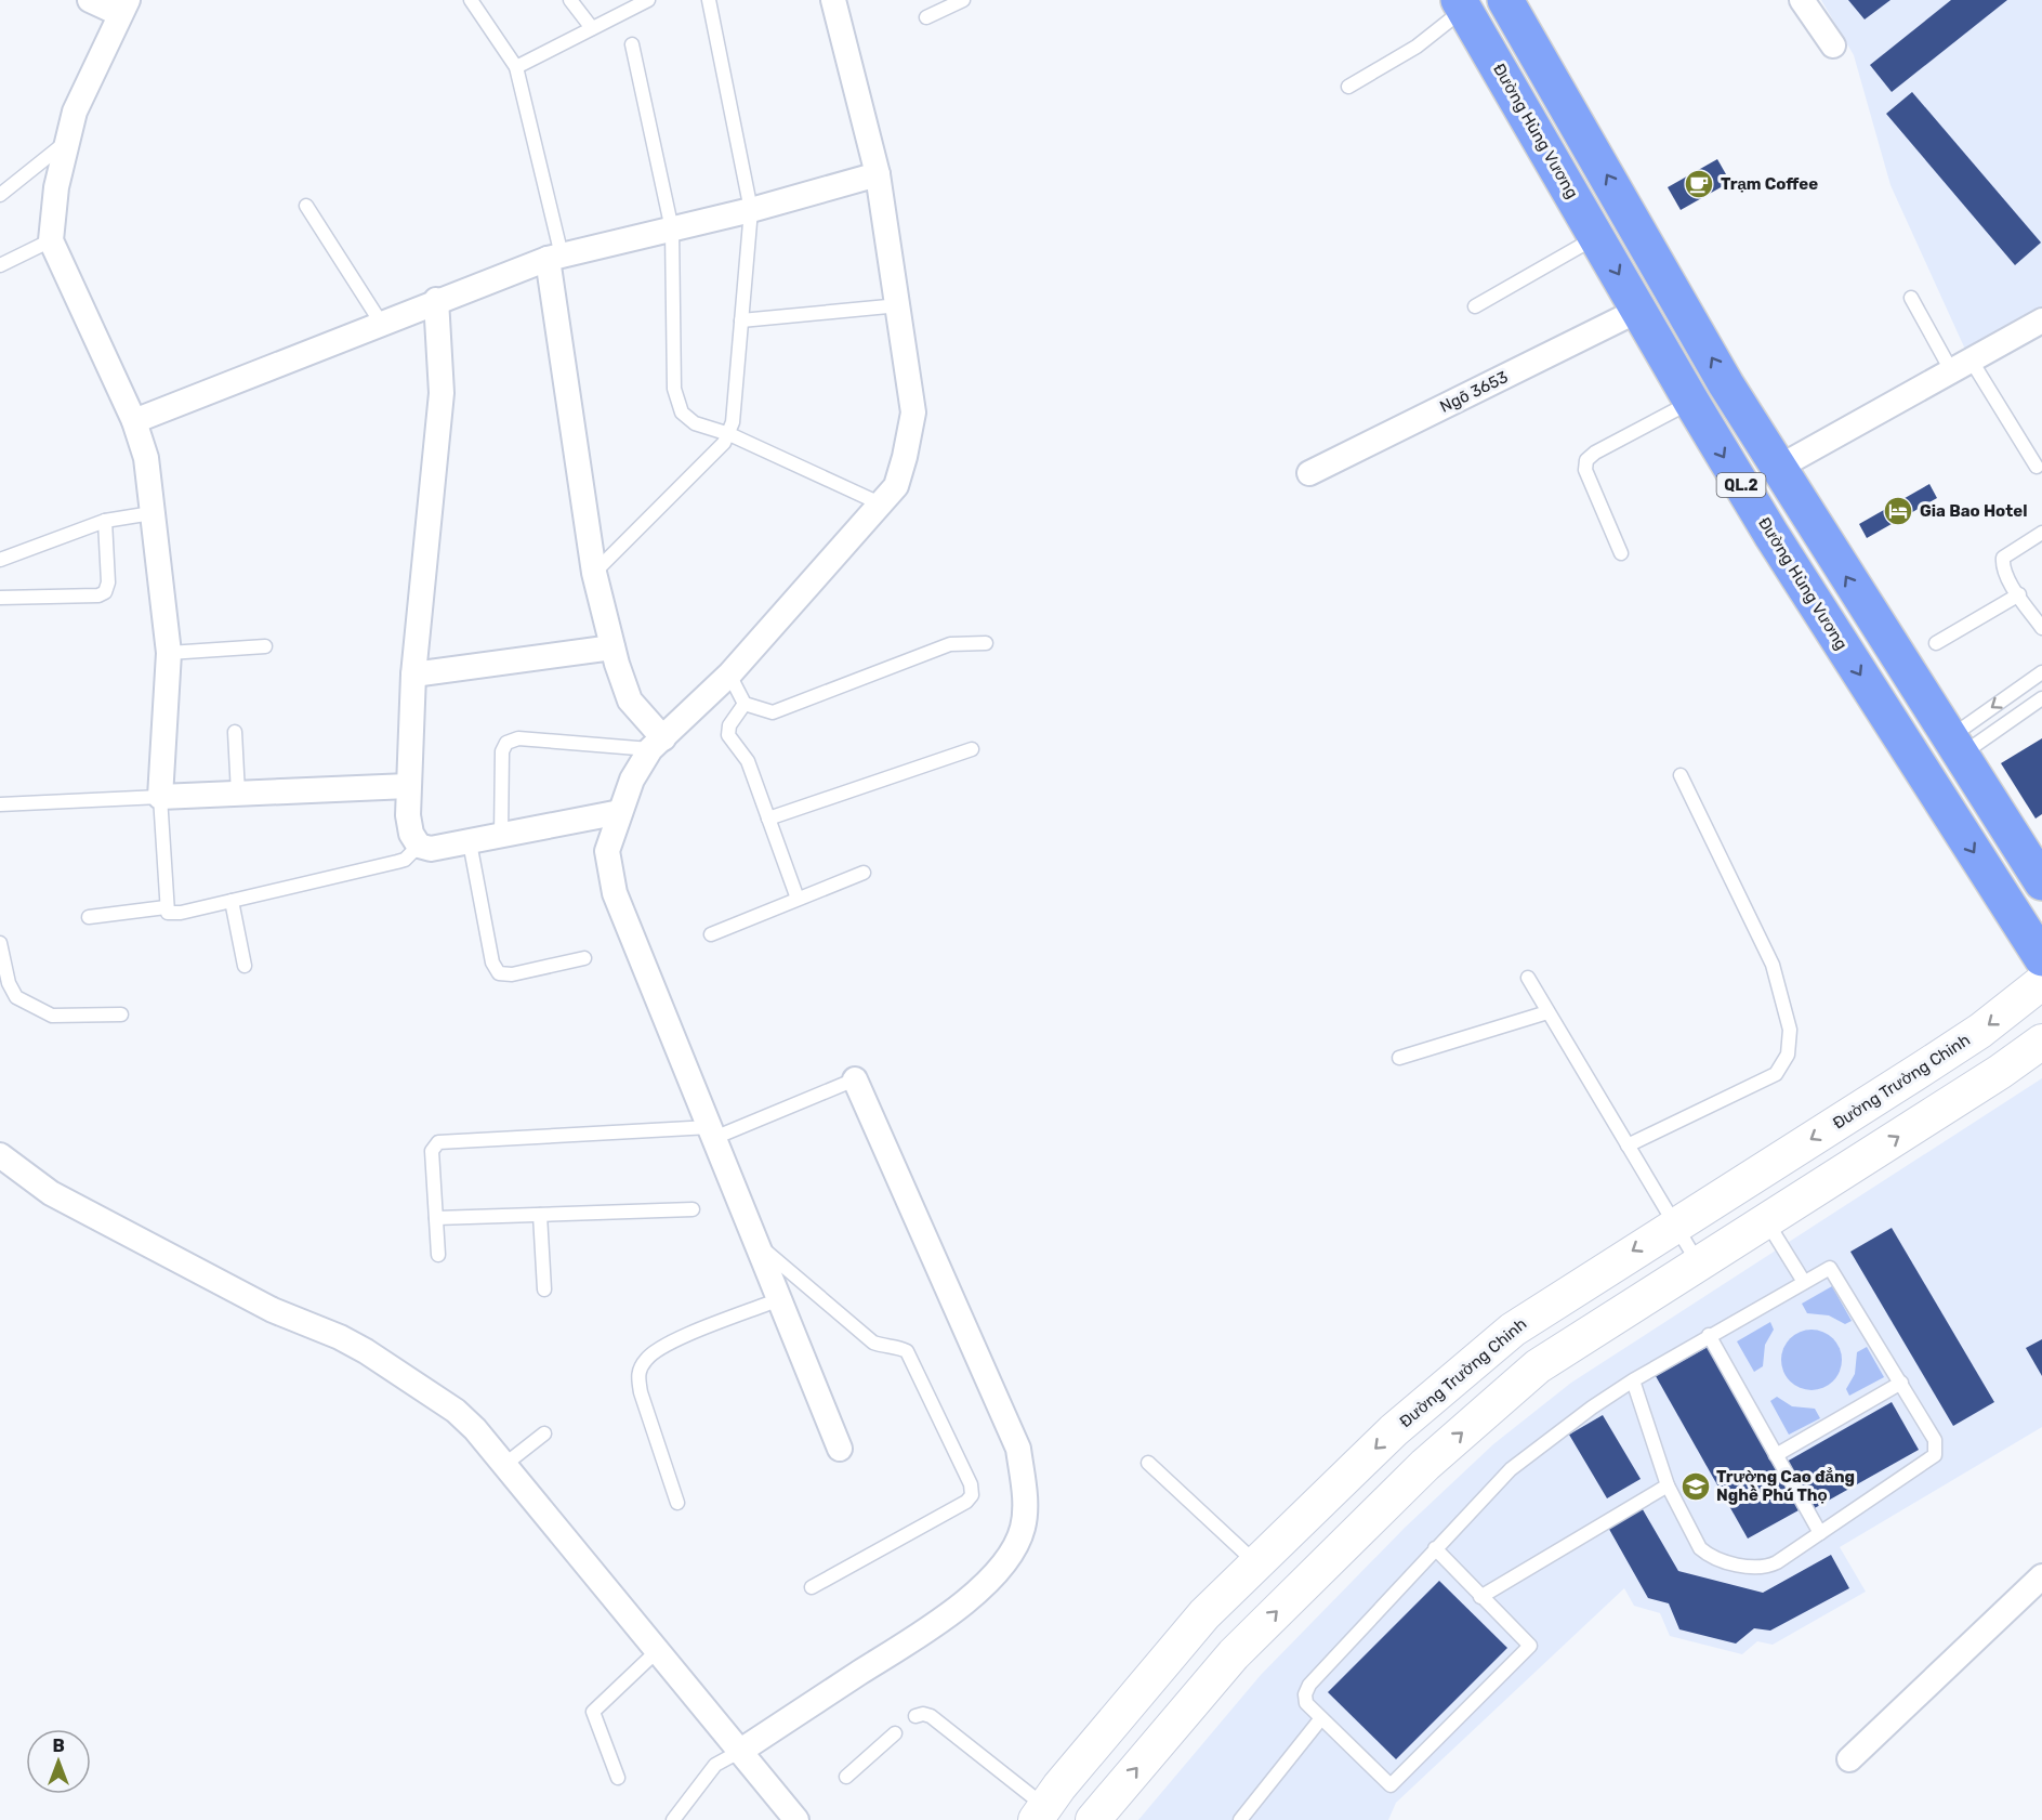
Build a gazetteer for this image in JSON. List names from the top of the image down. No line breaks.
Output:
{"streets":{"highway":["Đường Hùng Vương","QL.2"],"main road":["Đường Trường Chinh"],"street":["Ngõ 3653"]},"crossings":[["Đường Hùng Vương","Ngõ 3653"]],"places":{"cafe":["Trạm Coffee"],"hotel":["Gia Bao Hotel"],"school or university":["Trường Cao đẳng Nghề Phú Thọ"]},"north":"top"}
